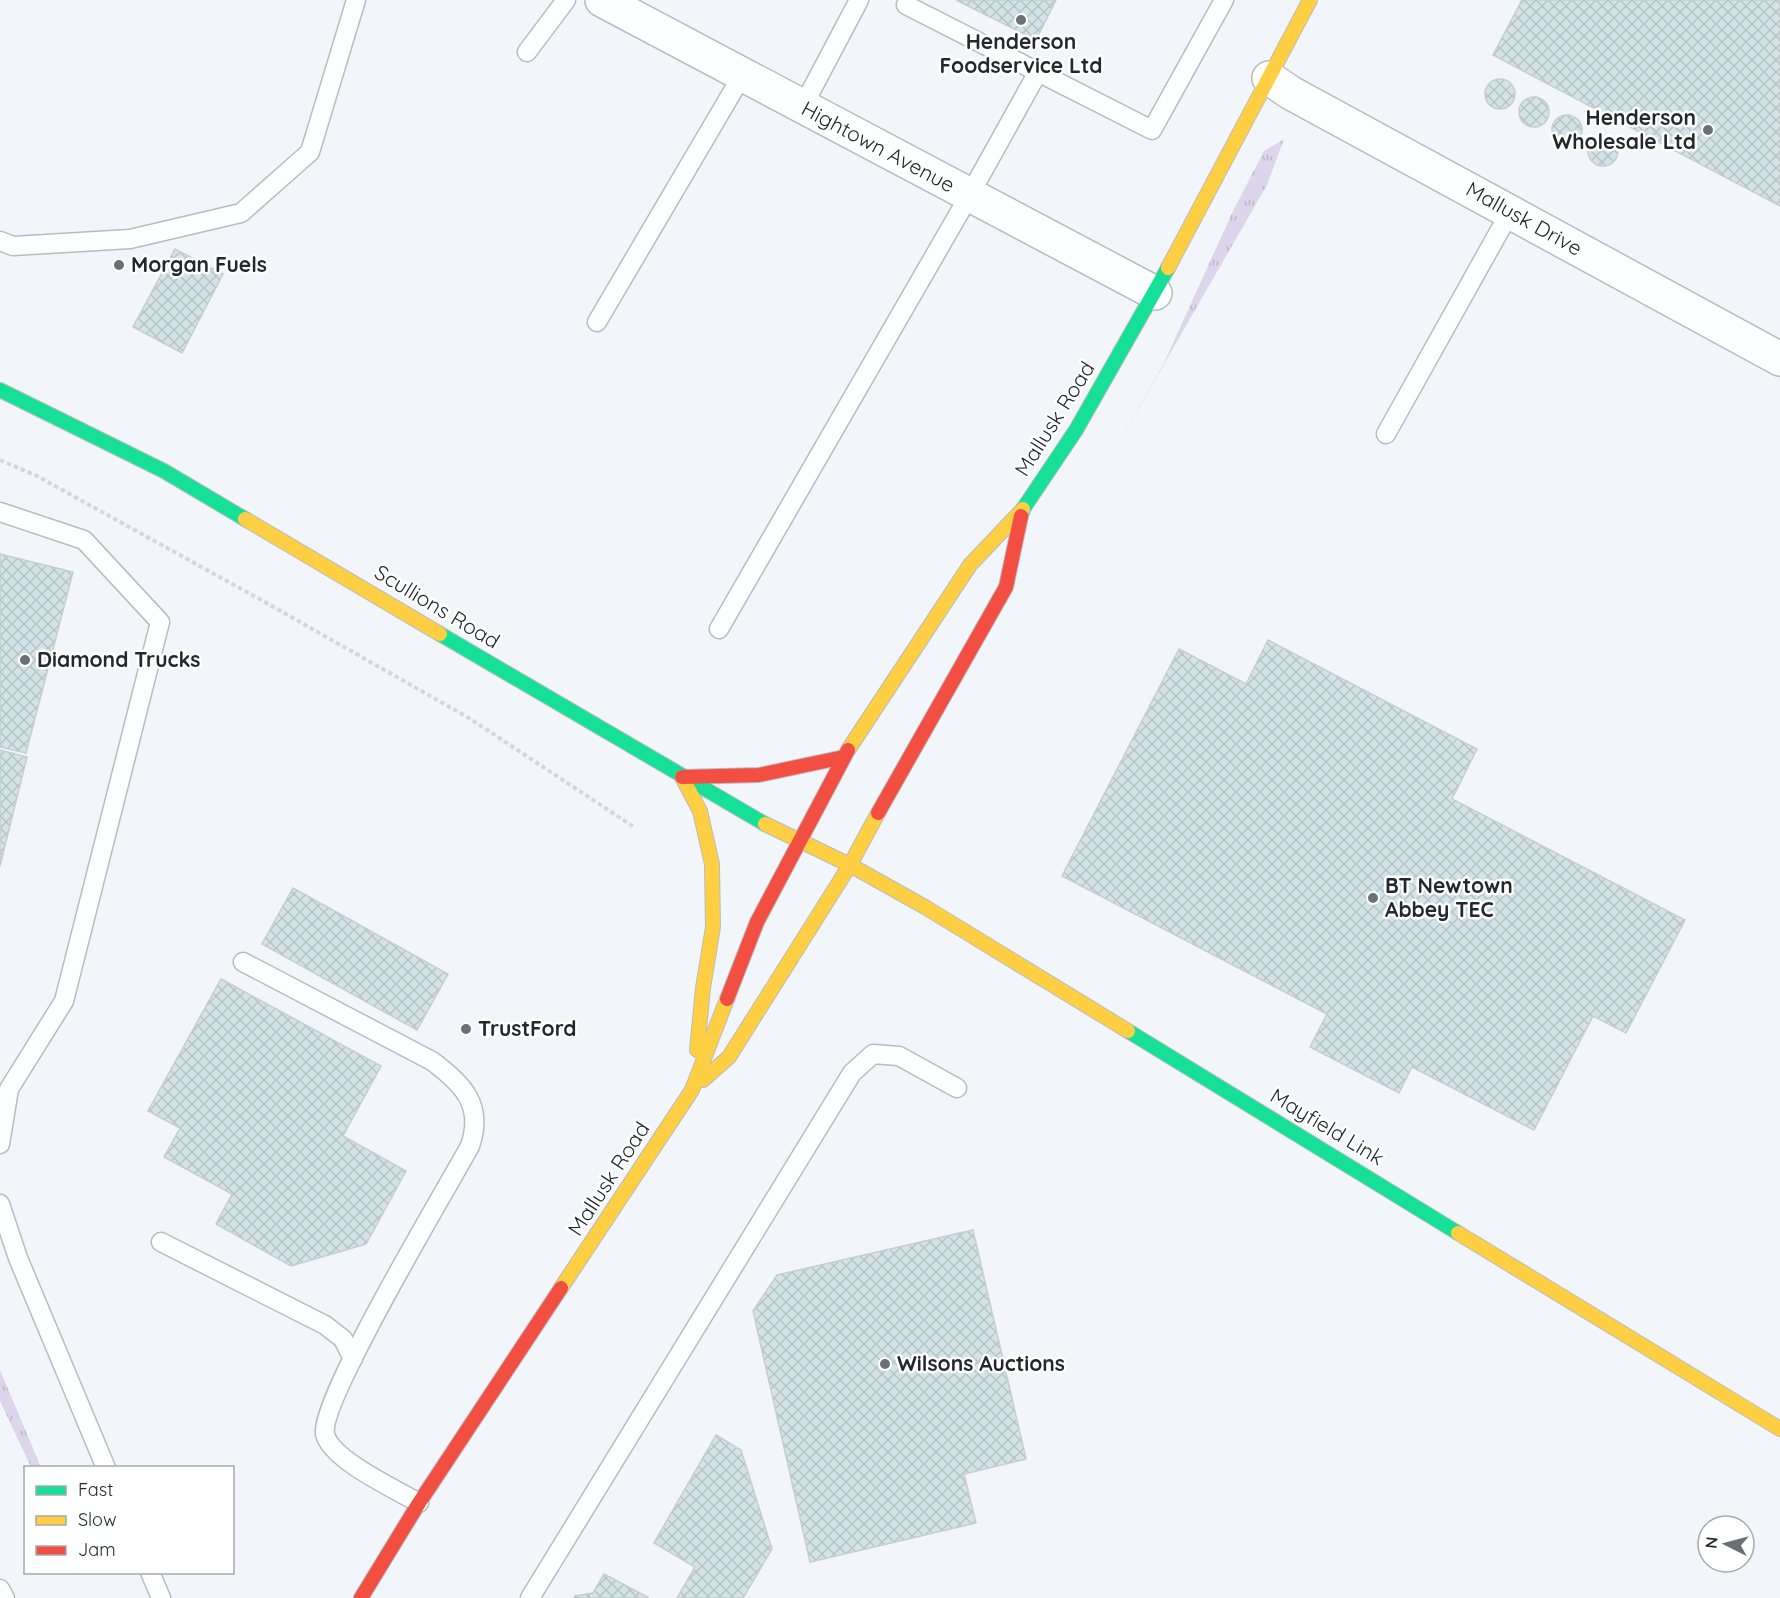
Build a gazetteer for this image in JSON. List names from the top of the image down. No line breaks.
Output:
{"streets":{"main road":["Mallusk Road","Scullions Road","Mayfield Link"],"street":["Hightown Avenue","Mallusk Drive"]},"crossings":[["Hightown Avenue","Mallusk Road"],["Mallusk Drive","Mallusk Road"],["Mallusk Road","Scullions Road"],["Mallusk Road","Mayfield Link"],["Scullions Road","Mayfield Link"]],"places":["Henderson Foodservice Ltd","Henderson Wholesale Ltd","Morgan Fuels","Diamond Trucks","BT Newtown Abbey TEC","TrustFord","Wilsons Auctions"],"legend":["Fast","Slow","Jam"],"north":"left"}
